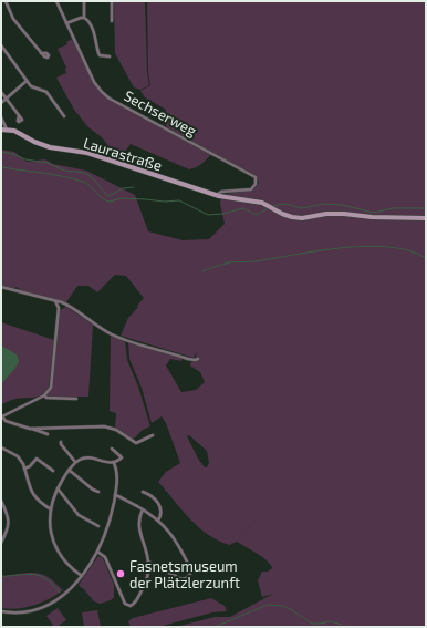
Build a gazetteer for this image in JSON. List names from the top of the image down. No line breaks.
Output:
{"streets":{"street":["Sechserweg","Laurastraße"]},"crossings":[["Sechserweg","Laurastraße"]],"places":["Fasnetsmuseum der Plätzlerzunft"]}
